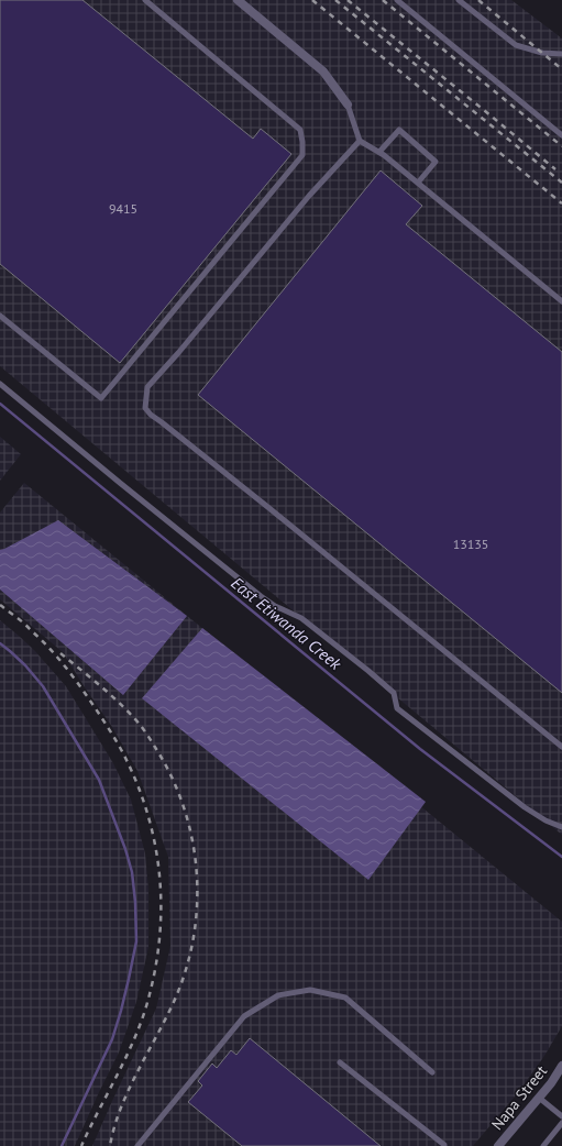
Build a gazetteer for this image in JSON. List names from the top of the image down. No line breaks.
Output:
{"streets":{"street":["Napa Street"]},"water":["East Etiwanda Creek"],"house_numbers":["9415","13135"]}
